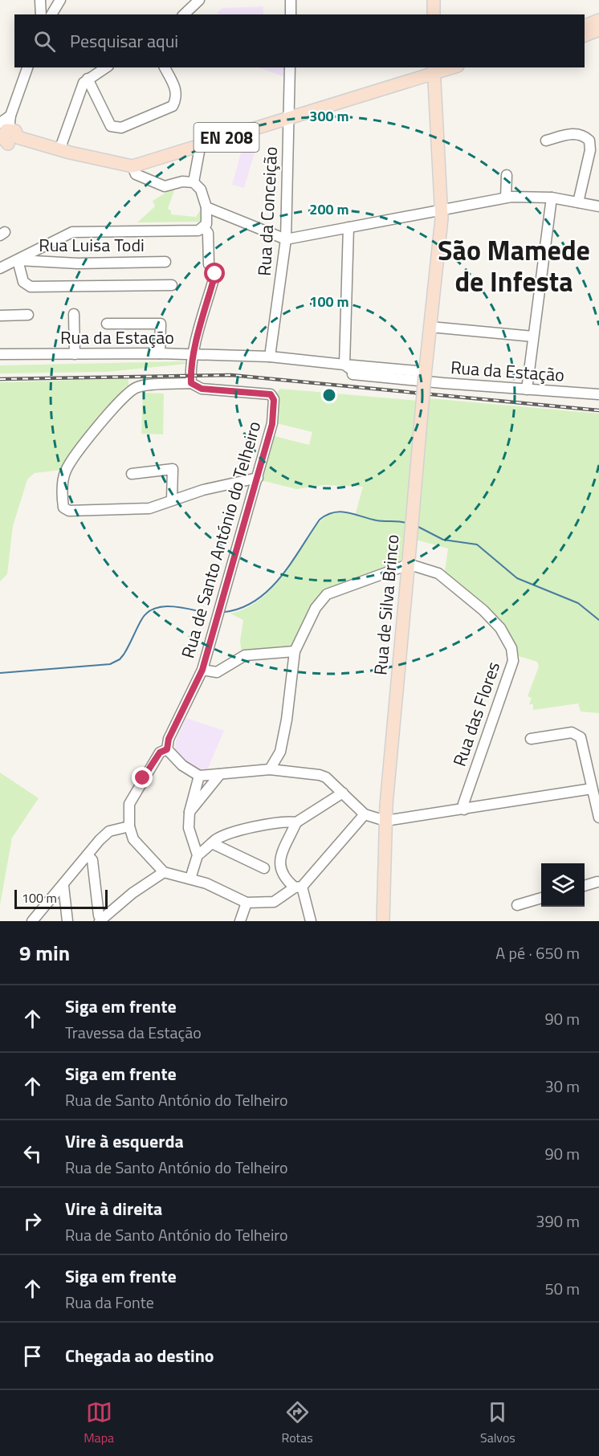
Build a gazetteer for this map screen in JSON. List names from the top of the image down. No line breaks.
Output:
{"streets":{"main road":["EN 208","Rua de Silva Brinco"],"street":["Rua da Conceição","Rua Luisa Todi","Rua da Estação","Rua de Santo António do Telheiro","Rua das Flores"]},"crossings":[["EN 208","Rua da Conceição"],["EN 208","Rua de Silva Brinco"],["Rua da Conceição","Rua da Estação"],["Rua da Estação","Rua de Silva Brinco"],["Rua de Silva Brinco","Rua das Flores"]],"districts":["São Mamede de Infesta"],"scale_bar":"100 m","page":{"search":"Pesquisar aqui","scale":"100 m","heading":["9 min","A pé · 650 m"],"list":[["Siga em frente","Travessa da Estação","90 m"],["Siga em frente","Rua de Santo António do Telheiro","30 m"],["Vire à esquerda","Rua de Santo António do Telheiro","90 m"],["Vire à direita","Rua de Santo António do Telheiro","390 m"],["Siga em frente","Rua da Fonte","50 m"],"Chegada ao destino"],"nav":["Mapa","Rotas","Salvos"]},"rings":["300 m","200 m","100 m"]}
